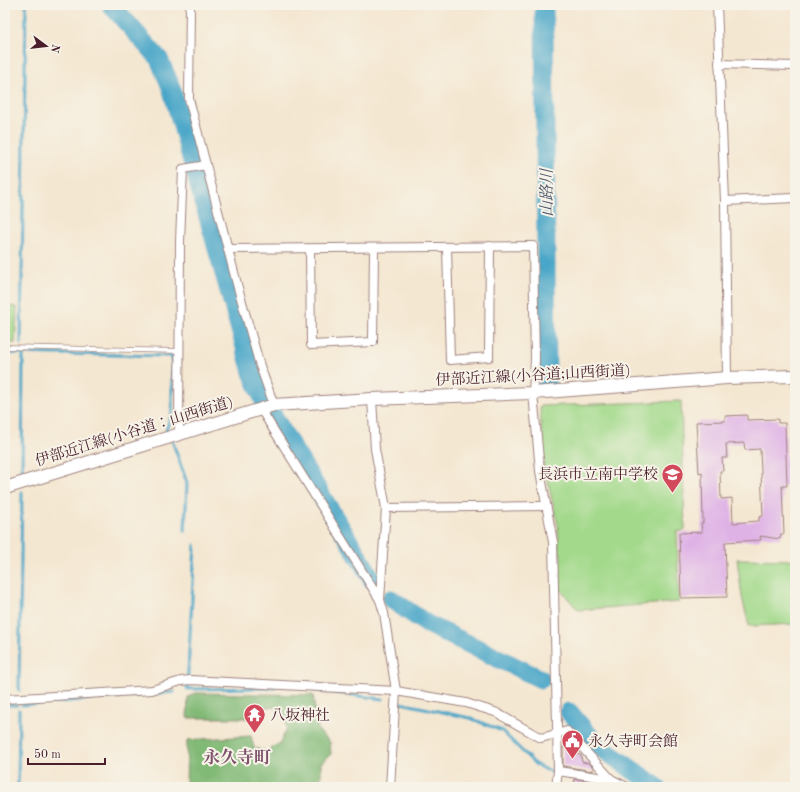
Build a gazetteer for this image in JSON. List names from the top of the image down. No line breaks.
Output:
{"streets":{"main road":["伊部近江線(小谷道;山西街道)","伊部近江線(小谷道：山西街道)"]},"crossings":[["伊部近江線(小谷道;山西街道)","伊部近江線(小谷道：山西街道)"]],"districts":["永久寺町"],"water":["山路川"],"places":{"school or university":["長浜市立南中学校"],"temple":["八坂神社"],"public building":["永久寺町会館"]},"scale_bar":"50 m","north":"right"}
